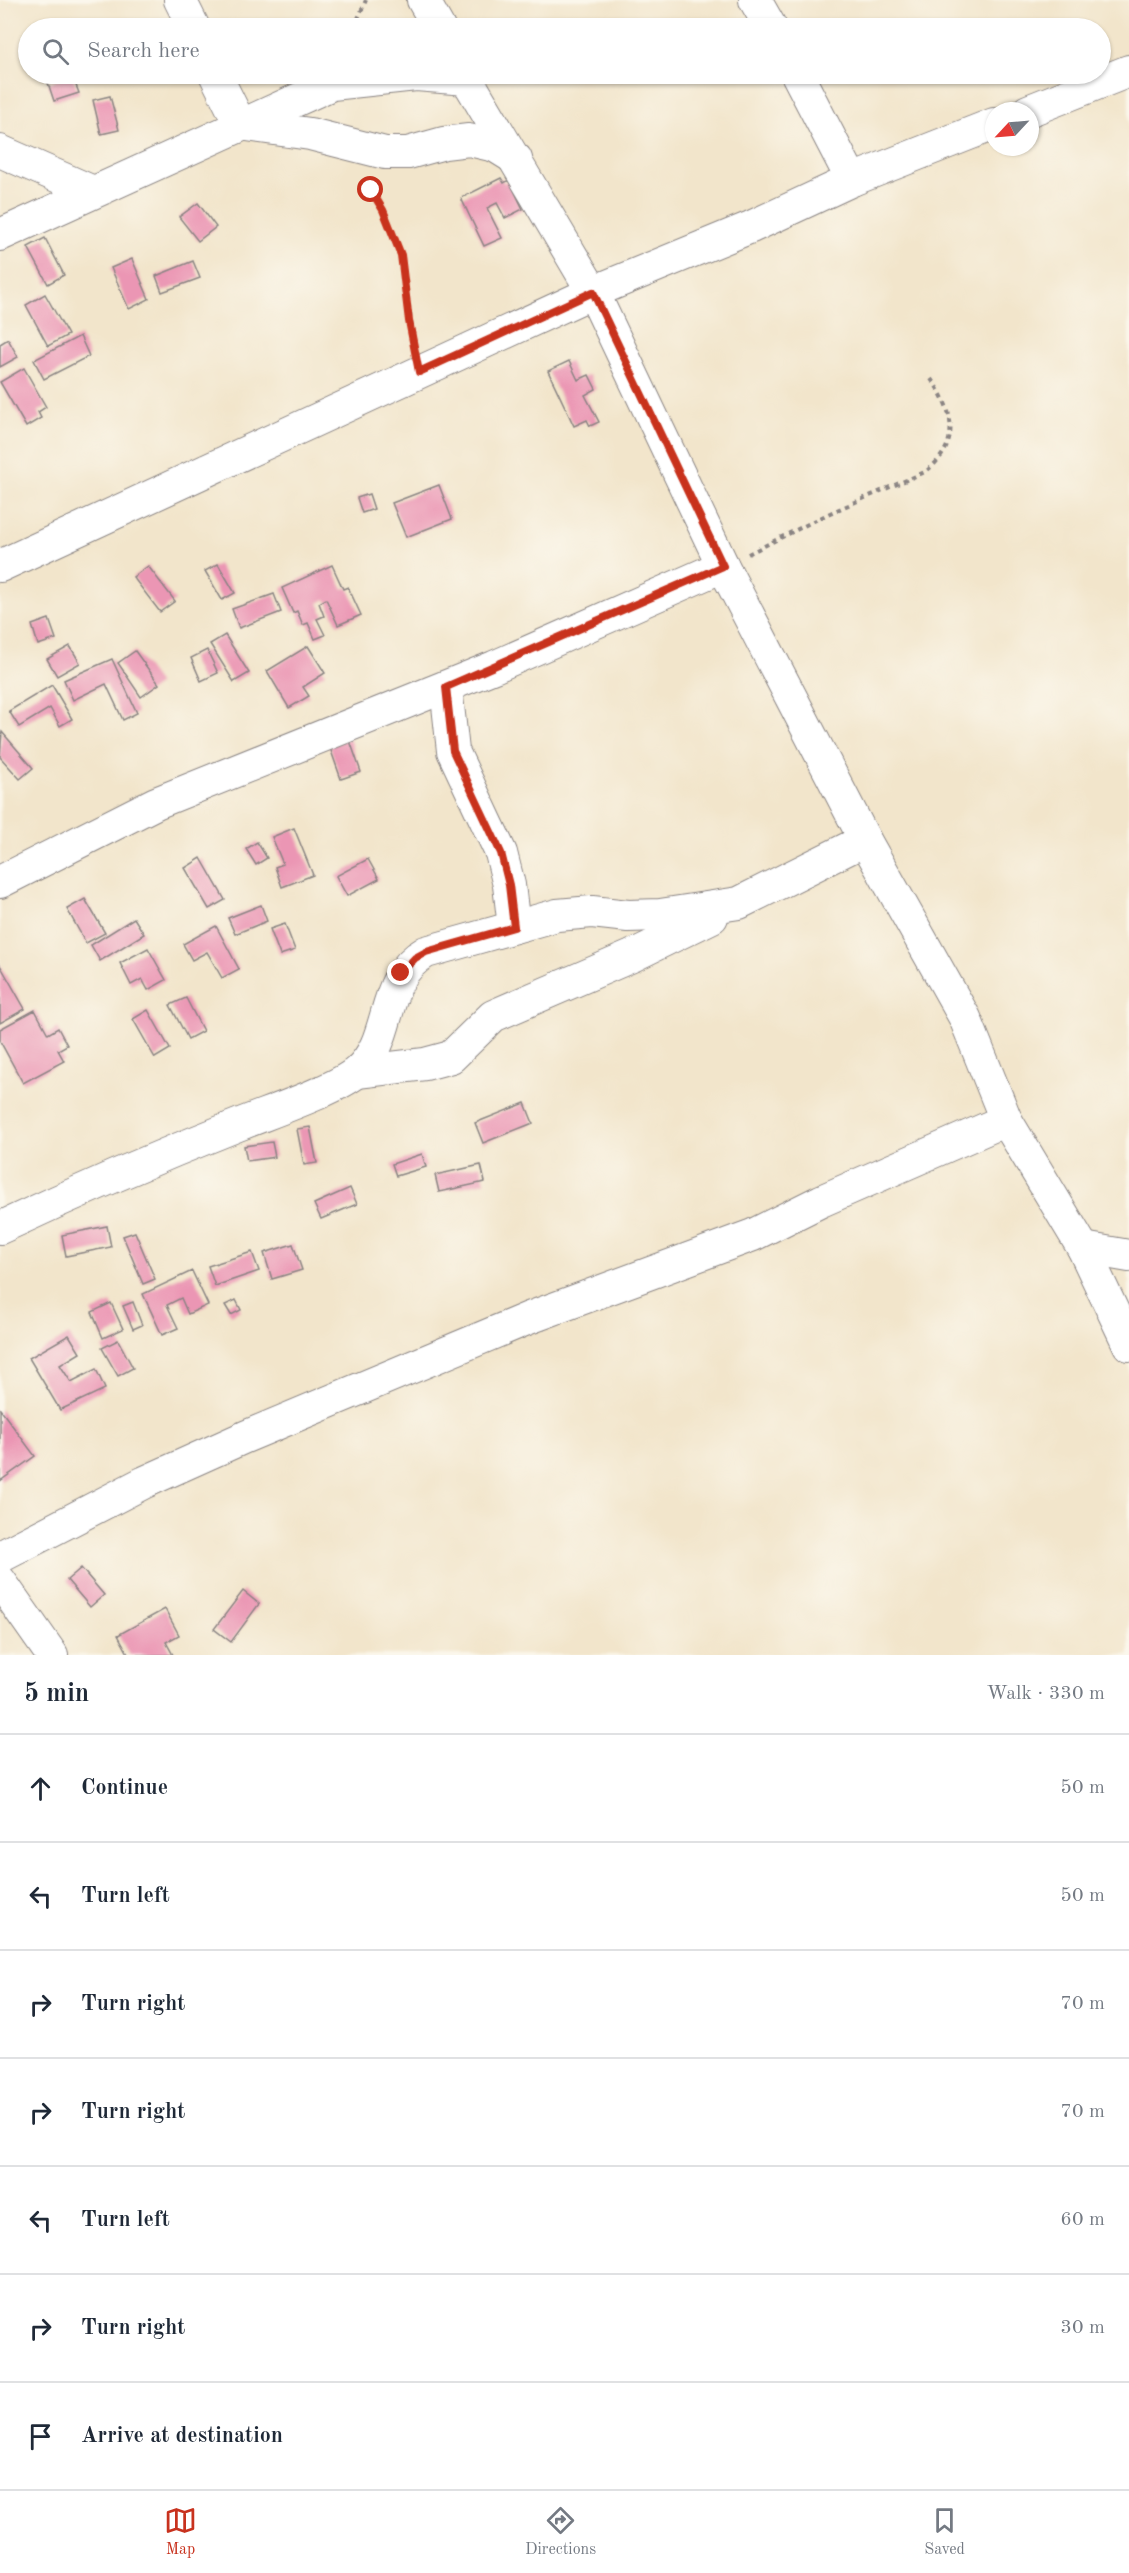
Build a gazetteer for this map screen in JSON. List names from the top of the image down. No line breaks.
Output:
{"north":"bottom left","page":{"search":"Search here","heading":["5 min","Walk · 330 m"],"list":[["Continue","50 m"],["Turn left","50 m"],["Turn right","70 m"],["Turn right","70 m"],["Turn left","60 m"],["Turn right","30 m"],"Arrive at destination"],"nav":["Map","Directions","Saved"]}}
